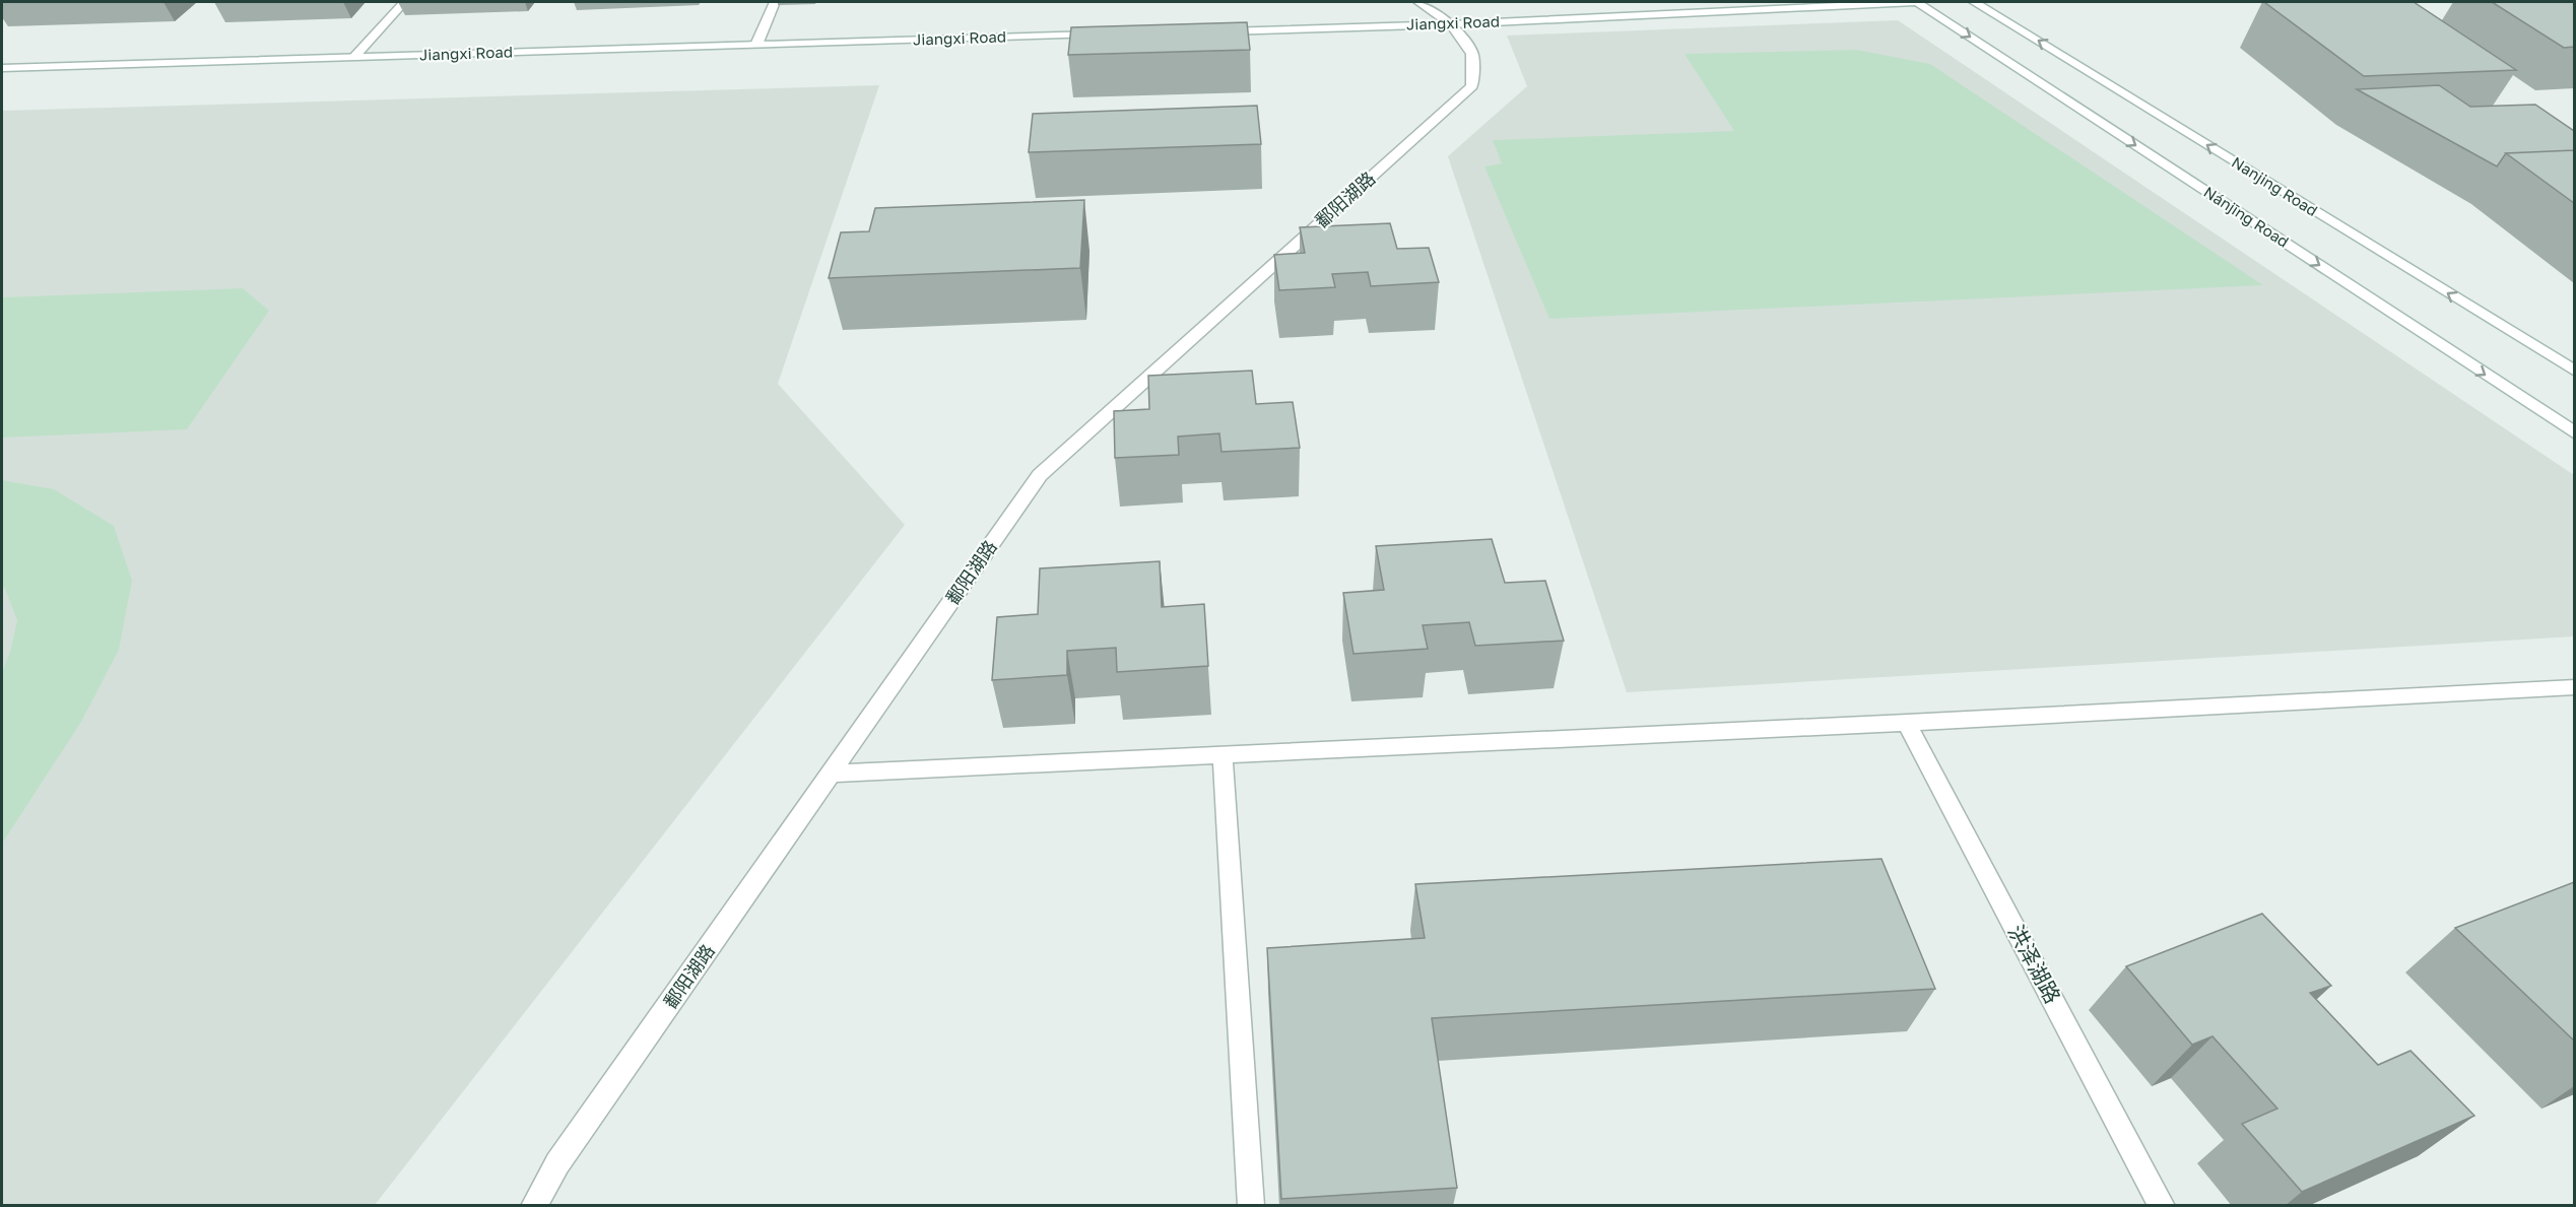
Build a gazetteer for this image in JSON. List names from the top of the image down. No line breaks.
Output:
{"streets":{"main road":["Jiangxi Road","Nanjing Road","鄱阳湖路","Nánjīng Road","洪泽湖路"]},"crossings":[["Jiangxi Road","鄱阳湖路"],["Jiangxi Road","Nánjīng Road"]],"one_way":["Nanjing Road","Nánjīng Road"]}
